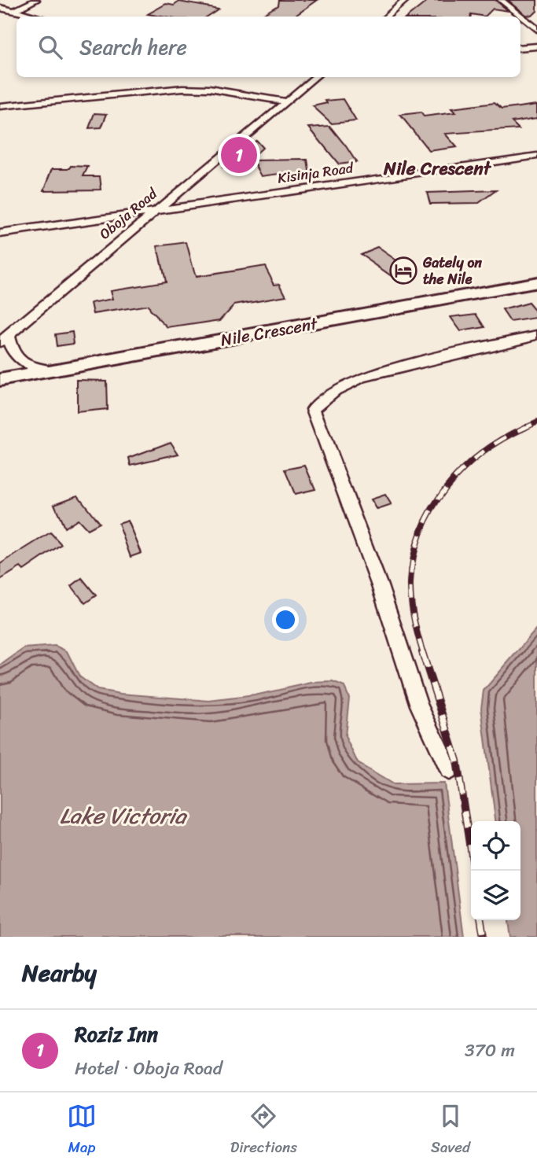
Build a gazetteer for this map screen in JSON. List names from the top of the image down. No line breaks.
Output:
{"streets":{"street":["Kisinja Road","Oboja Road","Nile Crescent"]},"crossings":[["Kisinja Road","Oboja Road"],["Oboja Road","Nile Crescent"]],"districts":["Nile Crescent"],"water":["Lake Victoria"],"places":{"hotel":["Gately on the Nile"]},"page":{"search":"Search here","pins":"1","heading":"Nearby","list":[{"mark":"1","name":"Roziz Inn","note":"Hotel · Oboja Road","value":"370 m"}],"nav":["Map","Directions","Saved"]}}
